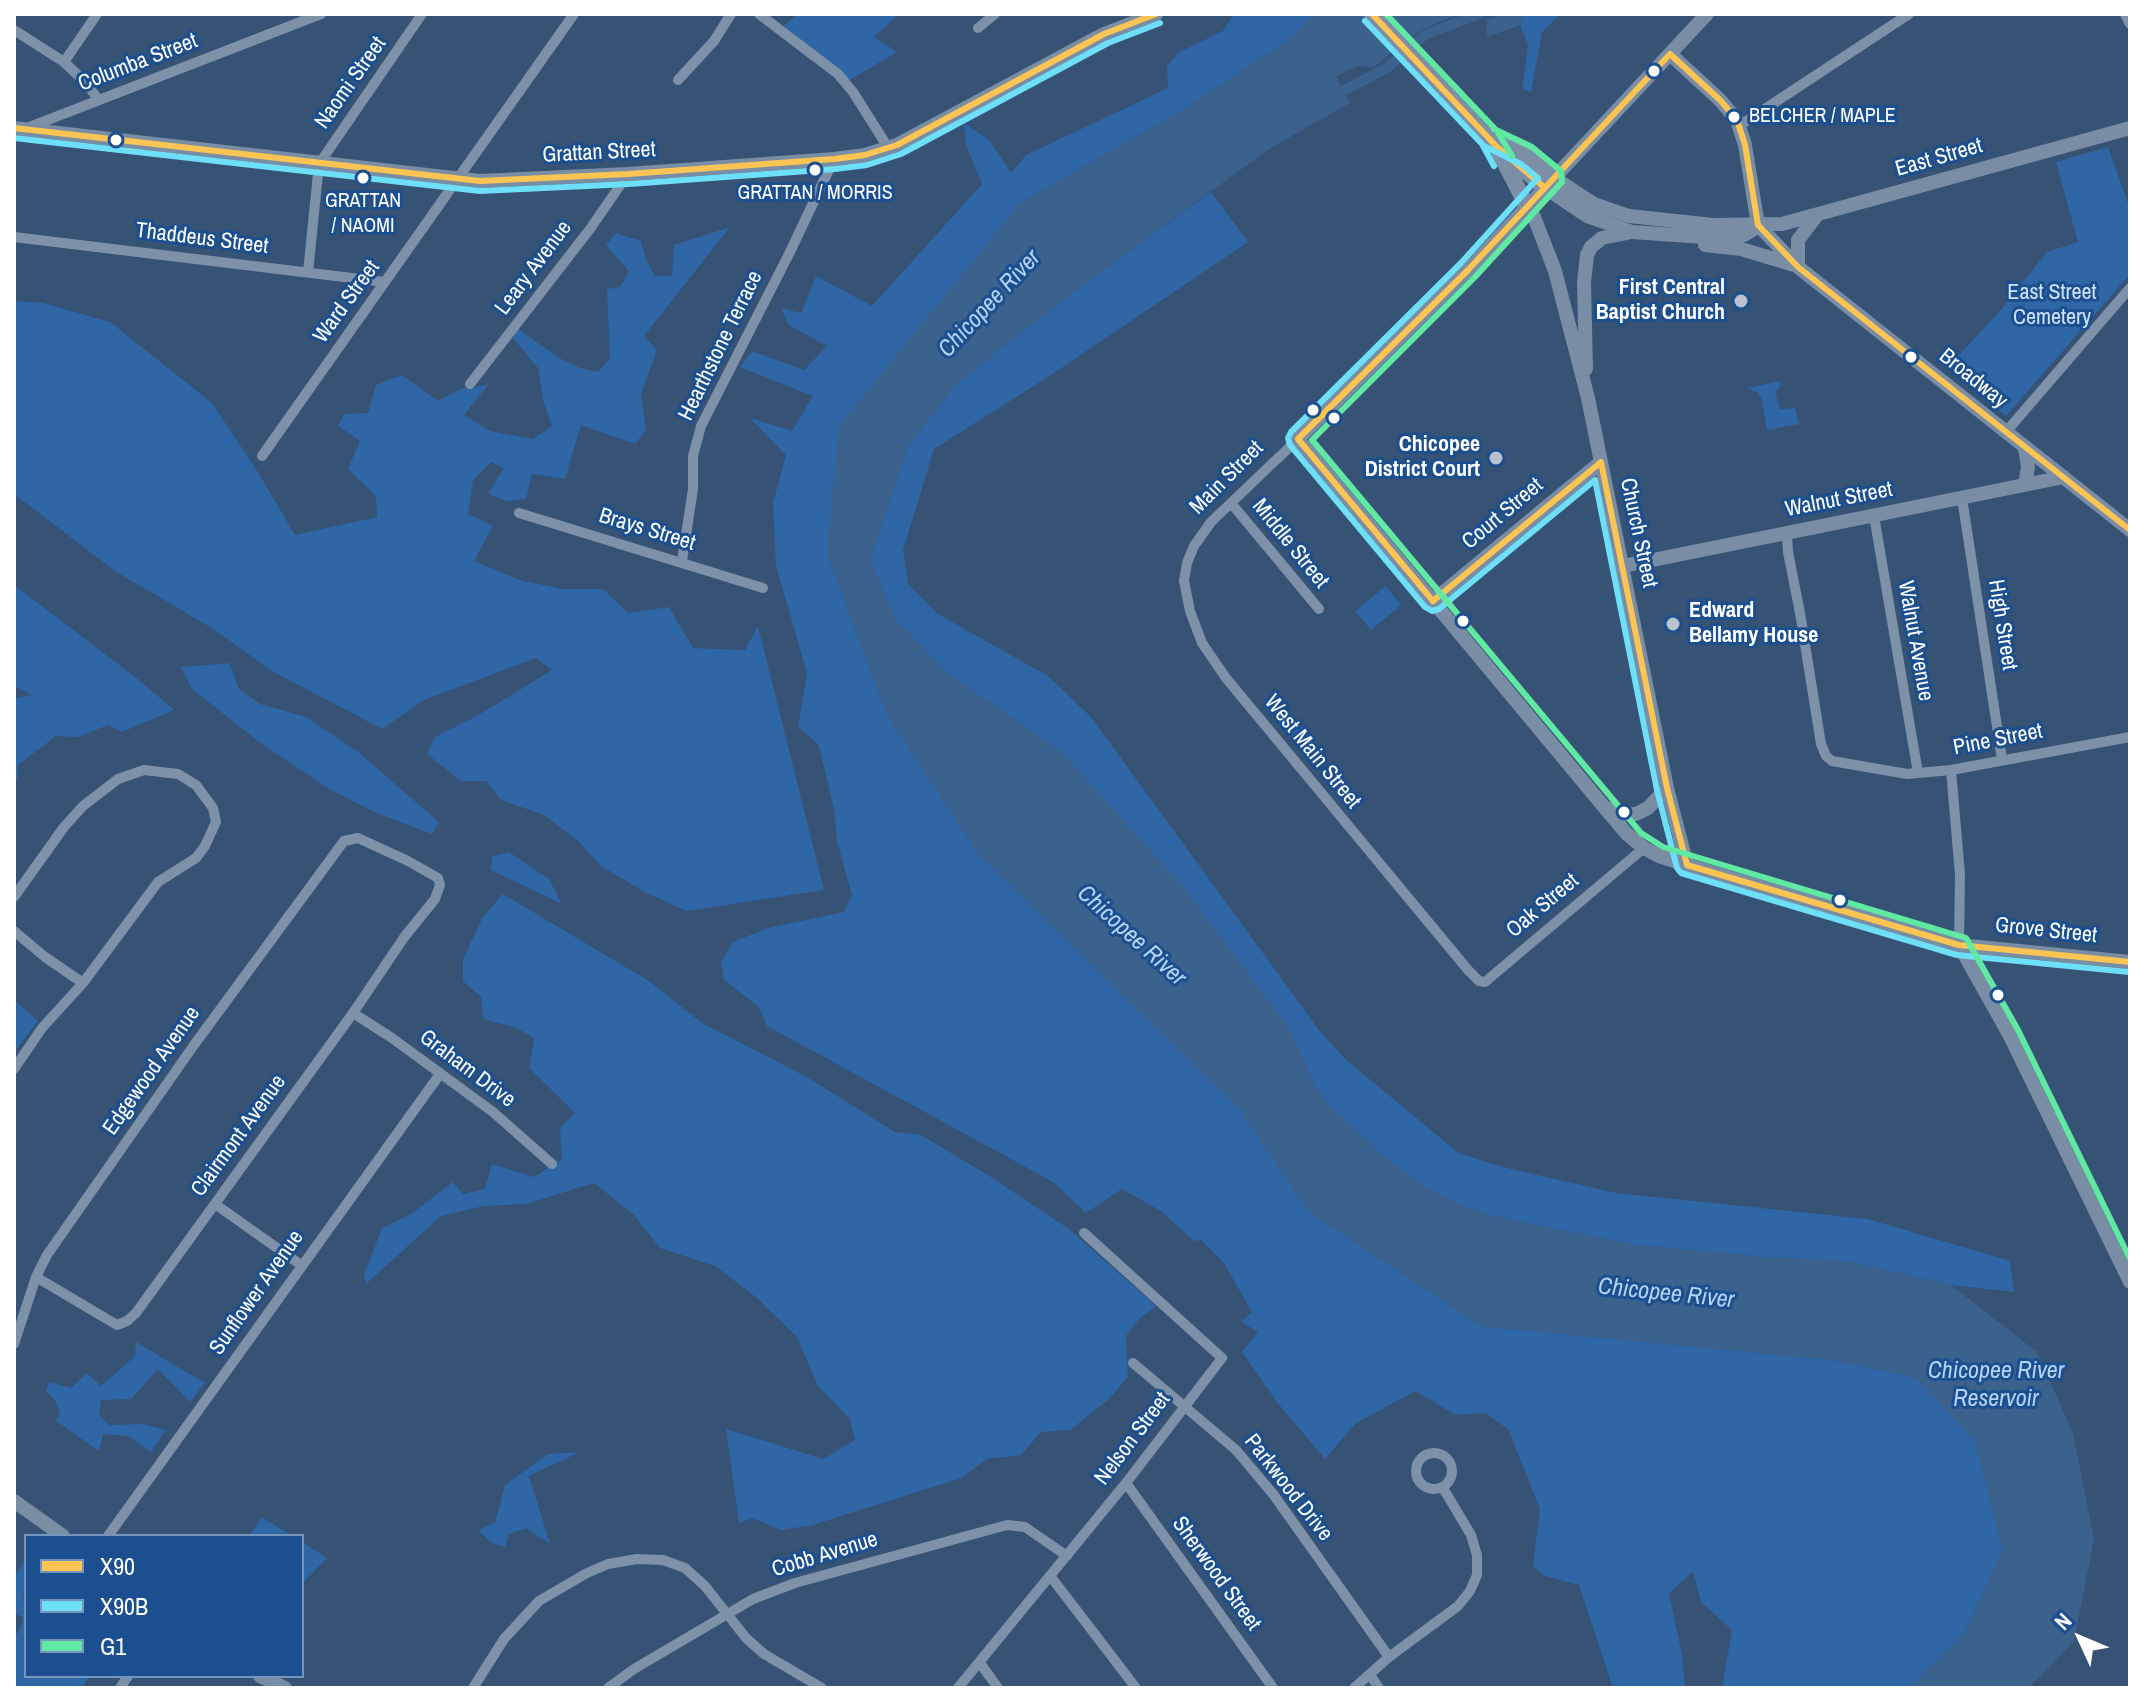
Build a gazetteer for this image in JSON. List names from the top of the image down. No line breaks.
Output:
{"streets":{"main road":["Grattan Street","East Street","Broadway","Main Street","Walnut Street","Court Street","Church Street","Grove Street"],"street":["Columba Street","Naomi Street","Thaddeus Street","Leary Avenue","Ward Street","Hearthstone Terrace","Brays Street","Middle Street","High Street","Walnut Avenue","Pine Street","West Main Street","Oak Street","Graham Drive","Edgewood Avenue","Clairmont Avenue","Sunflower Avenue","Nelson Street","Parkwood Drive","Cobb Avenue","Sherwood Street"]},"crossings":[["Columba Street","Grattan Street"],["Naomi Street","Grattan Street"],["Naomi Street","Thaddeus Street"],["Grattan Street","Leary Avenue"],["Grattan Street","Ward Street"],["Grattan Street","Hearthstone Terrace"],["East Street","Broadway"],["Thaddeus Street","Ward Street"],["Hearthstone Terrace","Brays Street"],["Broadway","Walnut Street"],["Main Street","Church Street"],["Main Street","Middle Street"],["Main Street","West Main Street"],["Main Street","Grove Street"],["Walnut Street","Church Street"],["Walnut Street","High Street"],["Walnut Street","Walnut Avenue"],["Walnut Street","Pine Street"],["Court Street","Church Street"],["Court Street","Grove Street"],["Church Street","Grove Street"],["High Street","Pine Street"],["Walnut Avenue","Pine Street"],["West Main Street","Oak Street"],["Oak Street","Grove Street"],["Graham Drive","Clairmont Avenue"],["Graham Drive","Sunflower Avenue"],["Edgewood Avenue","Clairmont Avenue"],["Nelson Street","Parkwood Drive"],["Nelson Street","Cobb Avenue"],["Nelson Street","Sherwood Street"]],"water":["Chicopee River","Chicopee River Reservoir"],"parks":["East Street Cemetery"],"places":["BELCHER / MAPLE","GRATTAN / MORRIS","GRATTAN / NAOMI","First Central Baptist Church","Chicopee District Court","Edward Bellamy House"],"lines":["transit line X90","transit line G1","transit line X90B"],"legend":["X90","X90B","G1"],"north":"top left"}
